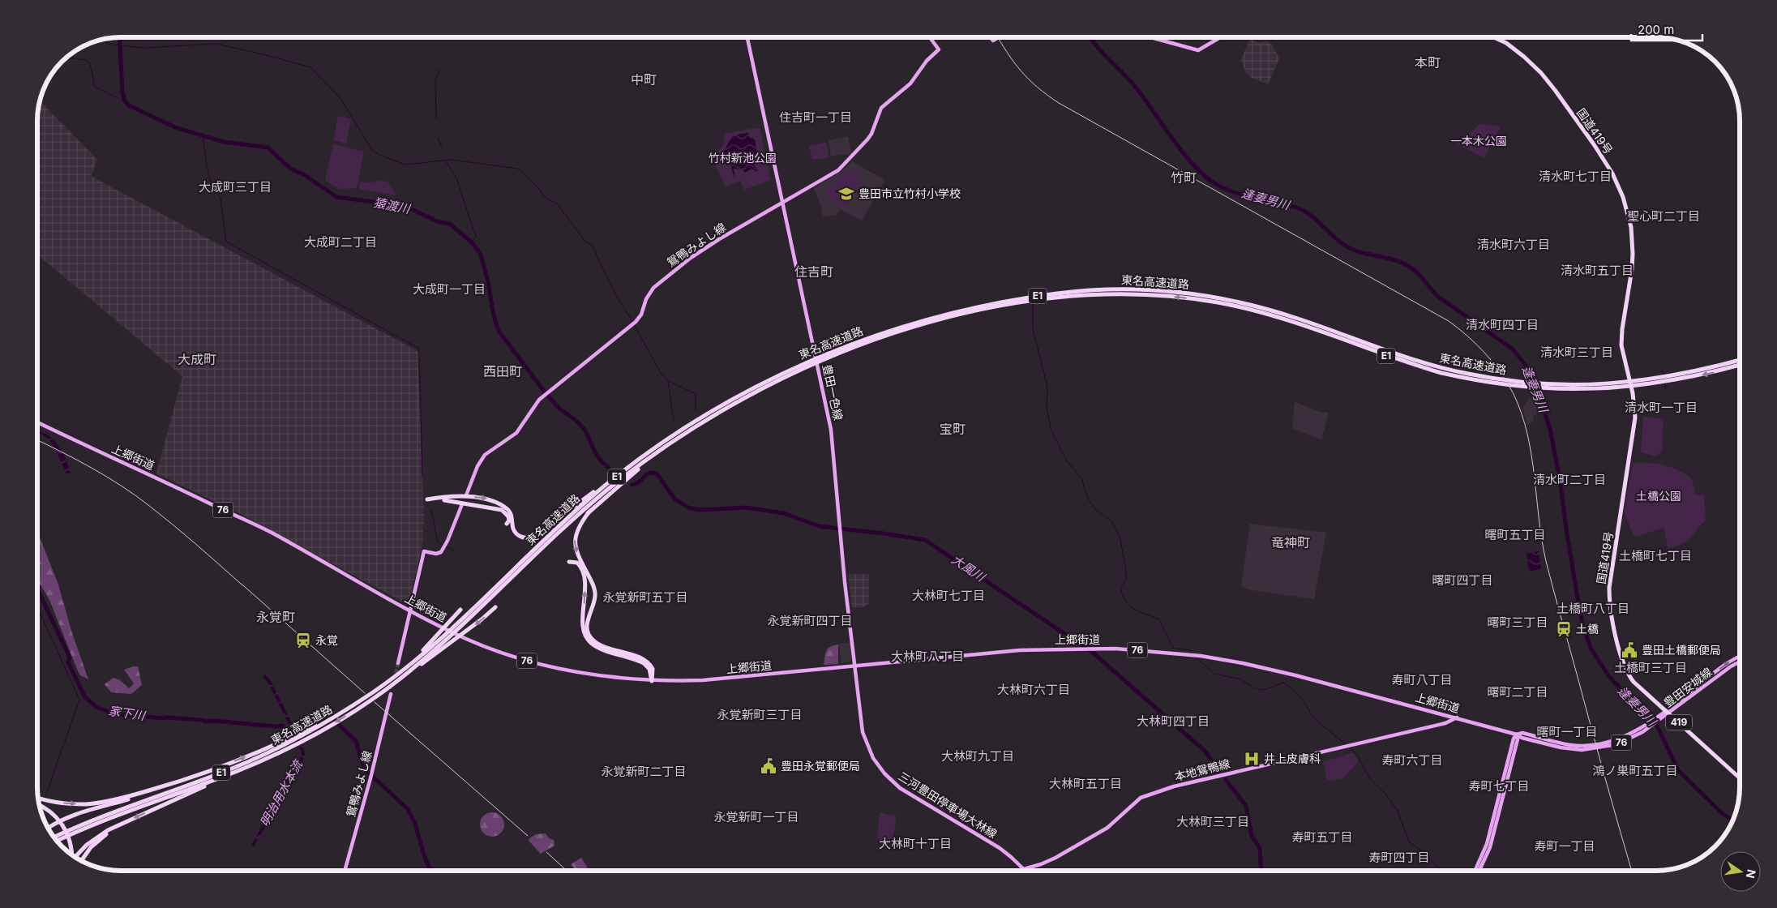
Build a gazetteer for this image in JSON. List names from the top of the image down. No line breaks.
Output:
{"streets":{"highway":["国道419号","東名高速道路","E1","419"],"main road":["鴛鴨みよし線","豊田一色線","上郷街道","76","豊田安城線","本地鴛鴨線","三河豊田停車場大林線"]},"crossings":[["鴛鴨みよし線","豊田一色線"],["豊田一色線","上郷街道"],["豊田一色線","三河豊田停車場大林線"],["上郷街道","豊田安城線"],["上郷街道","本地鴛鴨線"],["上郷街道","三河豊田停車場大林線"],["本地鴛鴨線","三河豊田停車場大林線"]],"districts":["本町","中町","住吉町一丁目","清水町七丁目","竹町","大成町三丁目","聖心町二丁目","大成町二丁目","清水町六丁目","清水町五丁目","住吉町","大成町一丁目","清水町四丁目","清水町三丁目","大成町","西田町","清水町一丁目","宝町","清水町二丁目","曙町五丁目","竜神町","土橋町七丁目","曙町四丁目","大林町七丁目","永覚新町五丁目","土橋町八丁目","永覚町","永覚新町四丁目","曙町三丁目","大林町八丁目","土橋町三丁目","寿町八丁目","大林町六丁目","曙町二丁目","永覚新町三丁目","大林町四丁目","曙町一丁目","大林町九丁目","寿町六丁目","鴻ノ巣町五丁目","永覚新町二丁目","大林町五丁目","寿町七丁目","永覚新町一丁目","大林町三丁目","寿町五丁目","大林町十丁目","寿町一丁目","寿町四丁目"],"water":["逢妻男川","猿渡川","大風川","家下川","明治用水本流"],"parks":["一本木公園","竹村新池公園","土橋公園"],"places":{"school or university":["豊田市立竹村小学校"],"station":["土橋","永覚"],"public building":["豊田土橋郵便局","豊田永覚郵便局"],"hospital":["井上皮膚科"]},"scale_bar":"200 m","north":"right"}
